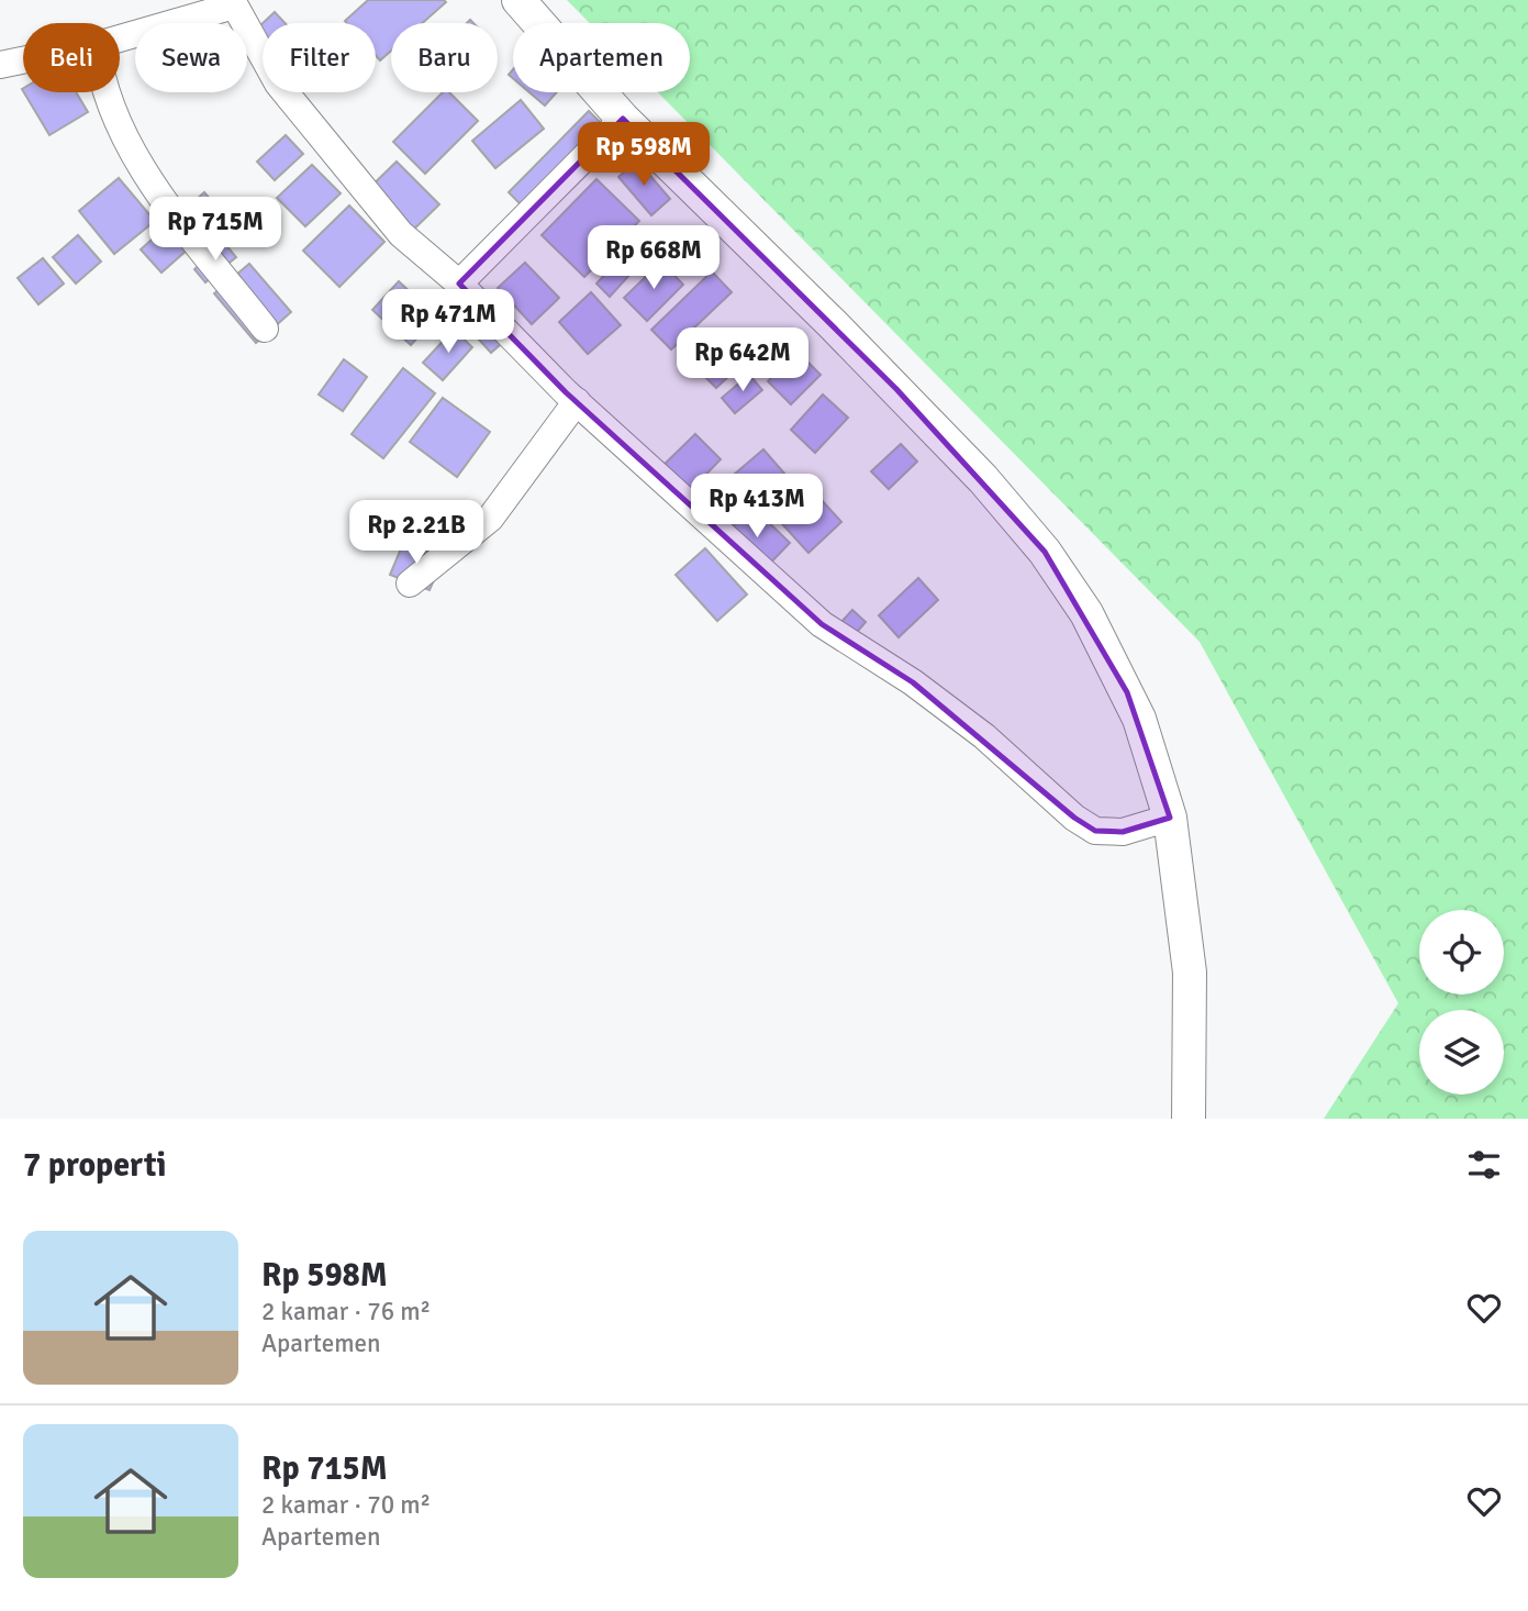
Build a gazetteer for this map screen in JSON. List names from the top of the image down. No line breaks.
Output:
{"page":{"chip":["Beli","Sewa","Filter","Baru","Apartemen"],"price":["Rp 598M","Rp 715M","Rp 668M","Rp 471M","Rp 642M","Rp 413M","Rp 2.21B"],"heading":"7 properti","list":[{"name":"Rp 598M","note":"2 kamar · 76 m² · Apartemen"},{"name":"Rp 715M","note":"2 kamar · 70 m² · Apartemen"}]}}
